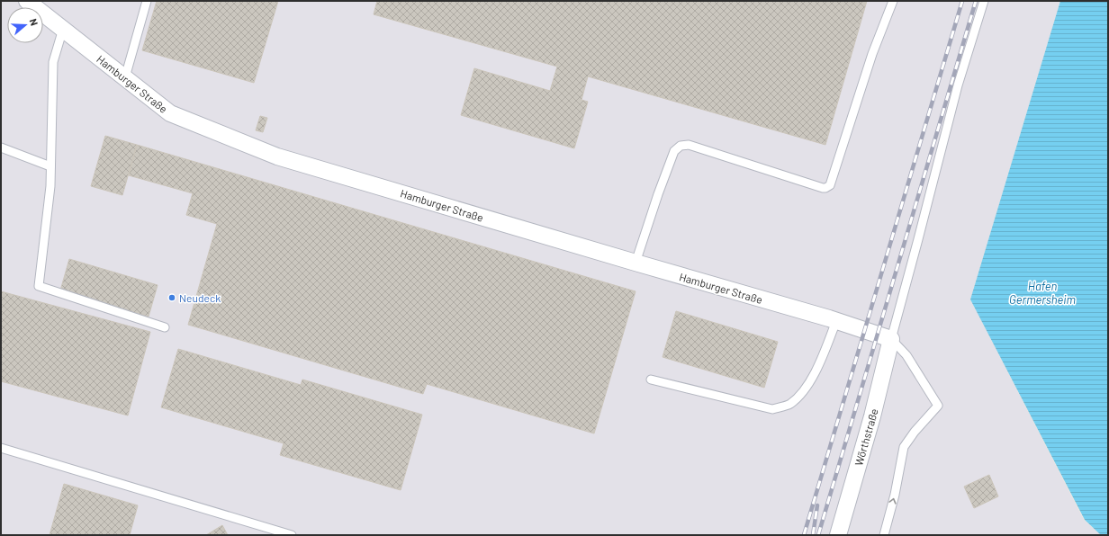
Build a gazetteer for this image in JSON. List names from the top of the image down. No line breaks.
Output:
{"streets":{"street":["Hamburger Straße","Wörthstraße"]},"crossings":[["Hamburger Straße","Wörthstraße"]],"water":["Hafen Germersheim"],"places":["Neudeck"],"north":"right"}
